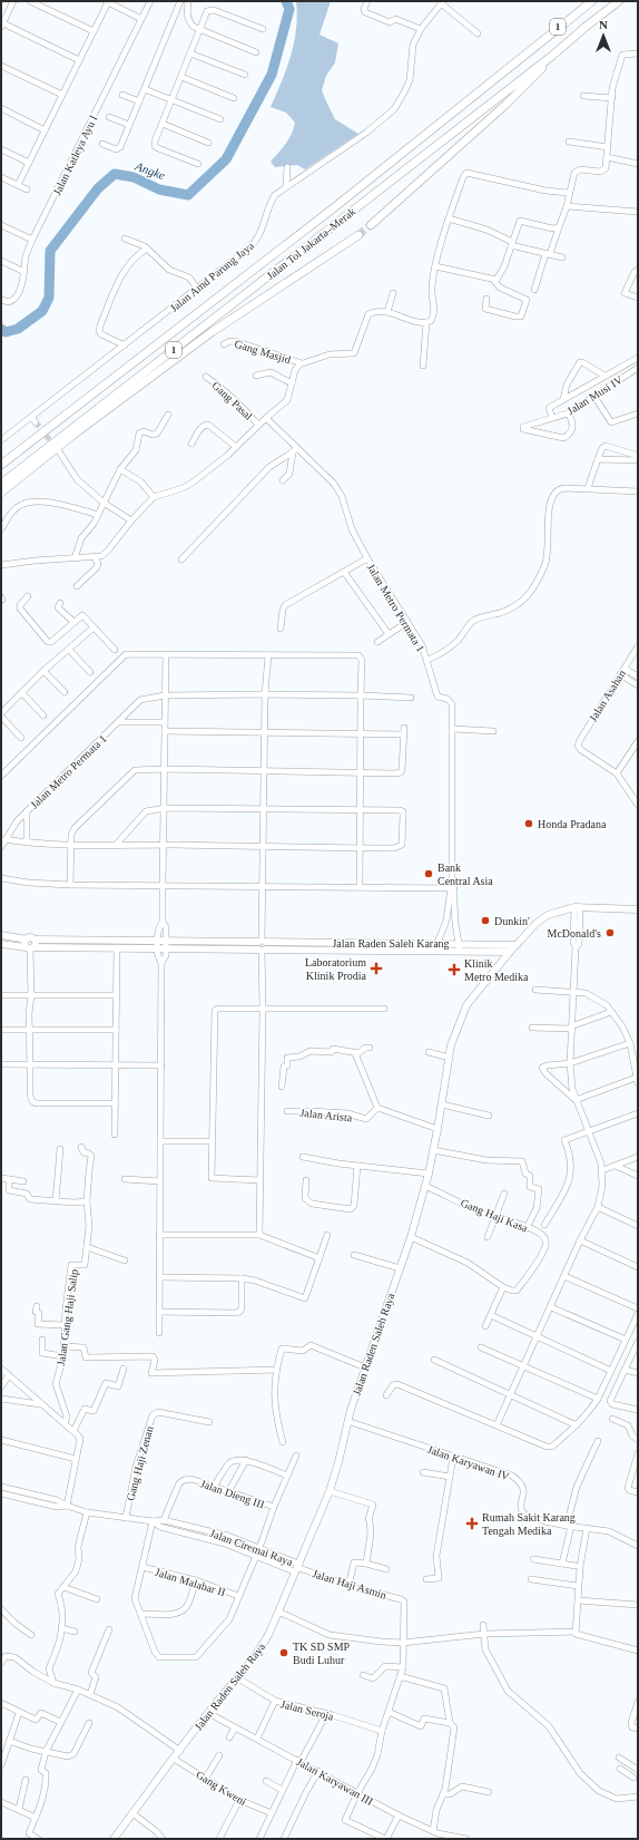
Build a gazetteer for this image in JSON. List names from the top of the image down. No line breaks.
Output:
{"streets":{"highway":["1","Jalan Tol Jakarta–Merak"],"main road":["Jalan Raden Saleh Karang","Jalan Raden Saleh Raya"],"street":["Jalan Katleya Ayu I","Jalan Amd Parung Jaya","Gang Masjid","Jalan Musi IV","Gang Pasal","Jalan Metro Permata 1","Jalan Asahan","Jalan Arista","Gang Haji Kasa","Jalan Gang Haji Salip","Jalan Karyawan IV","Gang Haji Zenan","Jalan Dieng III","Jalan Ciremai Raya","Jalan Malabar II","Jalan Haji Asmin","Jalan Seroja","Jalan Karyawan III","Gang Kweni"]},"crossings":[["Jalan Metro Permata 1","Jalan Raden Saleh Karang"],["Jalan Raden Saleh Karang","Jalan Raden Saleh Raya"],["Gang Haji Kasa","Jalan Raden Saleh Raya"],["Jalan Raden Saleh Raya","Jalan Karyawan IV"],["Jalan Raden Saleh Raya","Jalan Ciremai Raya"],["Jalan Raden Saleh Raya","Jalan Haji Asmin"],["Jalan Raden Saleh Raya","Jalan Seroja"],["Jalan Raden Saleh Raya","Jalan Karyawan III"],["Jalan Raden Saleh Raya","Gang Kweni"],["Gang Haji Zenan","Jalan Ciremai Raya"],["Jalan Dieng III","Jalan Ciremai Raya"],["Jalan Ciremai Raya","Jalan Haji Asmin"]],"water":["Angke"],"places":{"other":["Honda Pradana","Bank Central Asia","Dunkin'","McDonald's","TK SD SMP Budi Luhur"],"health":["Laboratorium Klinik Prodia","Klinik Metro Medika","Rumah Sakit Karang Tengah Medika"]},"north":"top"}
